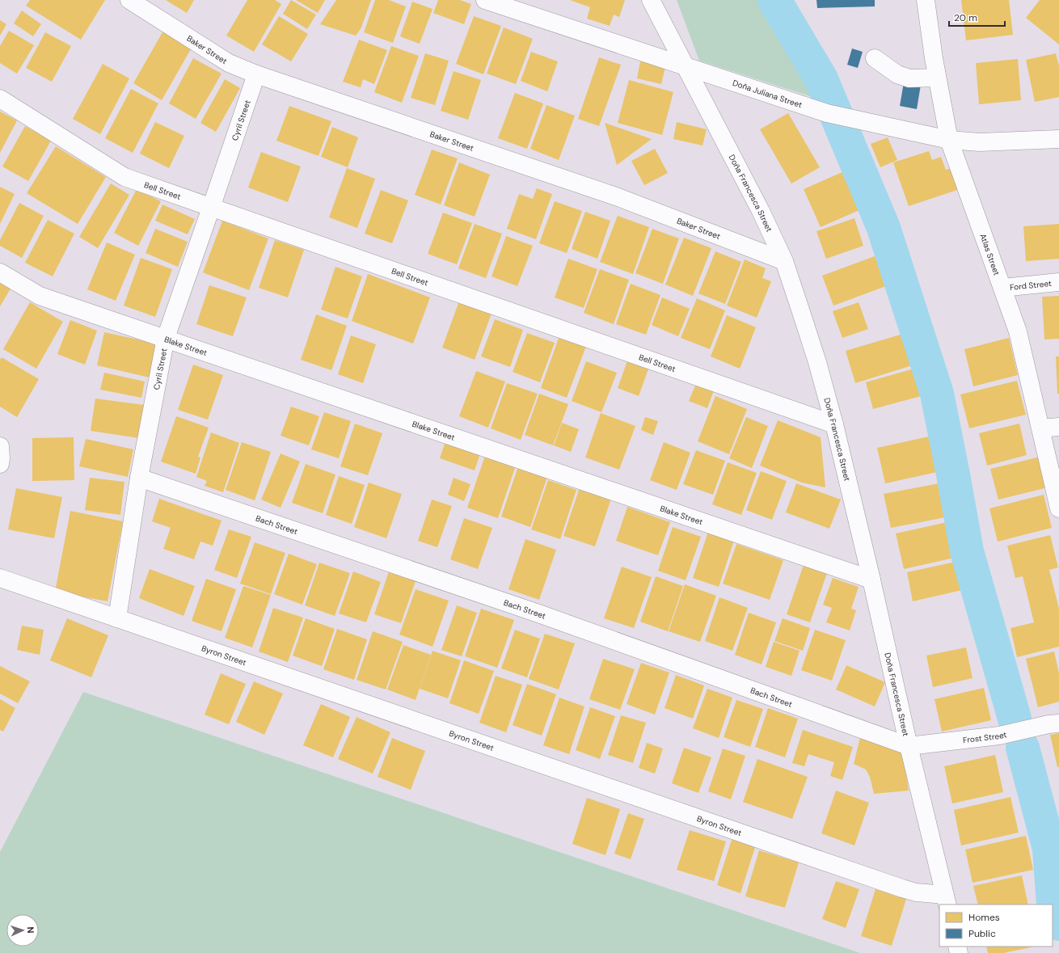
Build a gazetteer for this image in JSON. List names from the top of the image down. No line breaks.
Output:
{"streets":{"street":["Baker Street","Doña Juliana Street","Cyril Street","Bell Street","Doña Francesca Street","Atlas Street","Ford Street","Blake Street","Bach Street","Byron Street","Frost Street"]},"crossings":[["Baker Street","Cyril Street"],["Baker Street","Doña Francesca Street"],["Doña Juliana Street","Doña Francesca Street"],["Doña Juliana Street","Atlas Street"],["Cyril Street","Bell Street"],["Cyril Street","Blake Street"],["Cyril Street","Bach Street"],["Cyril Street","Byron Street"],["Bell Street","Doña Francesca Street"],["Doña Francesca Street","Blake Street"],["Doña Francesca Street","Bach Street"],["Doña Francesca Street","Byron Street"],["Doña Francesca Street","Frost Street"],["Atlas Street","Ford Street"],["Bach Street","Frost Street"]],"legend":["Homes","Public"],"scale_bar":"20 m","north":"right"}
